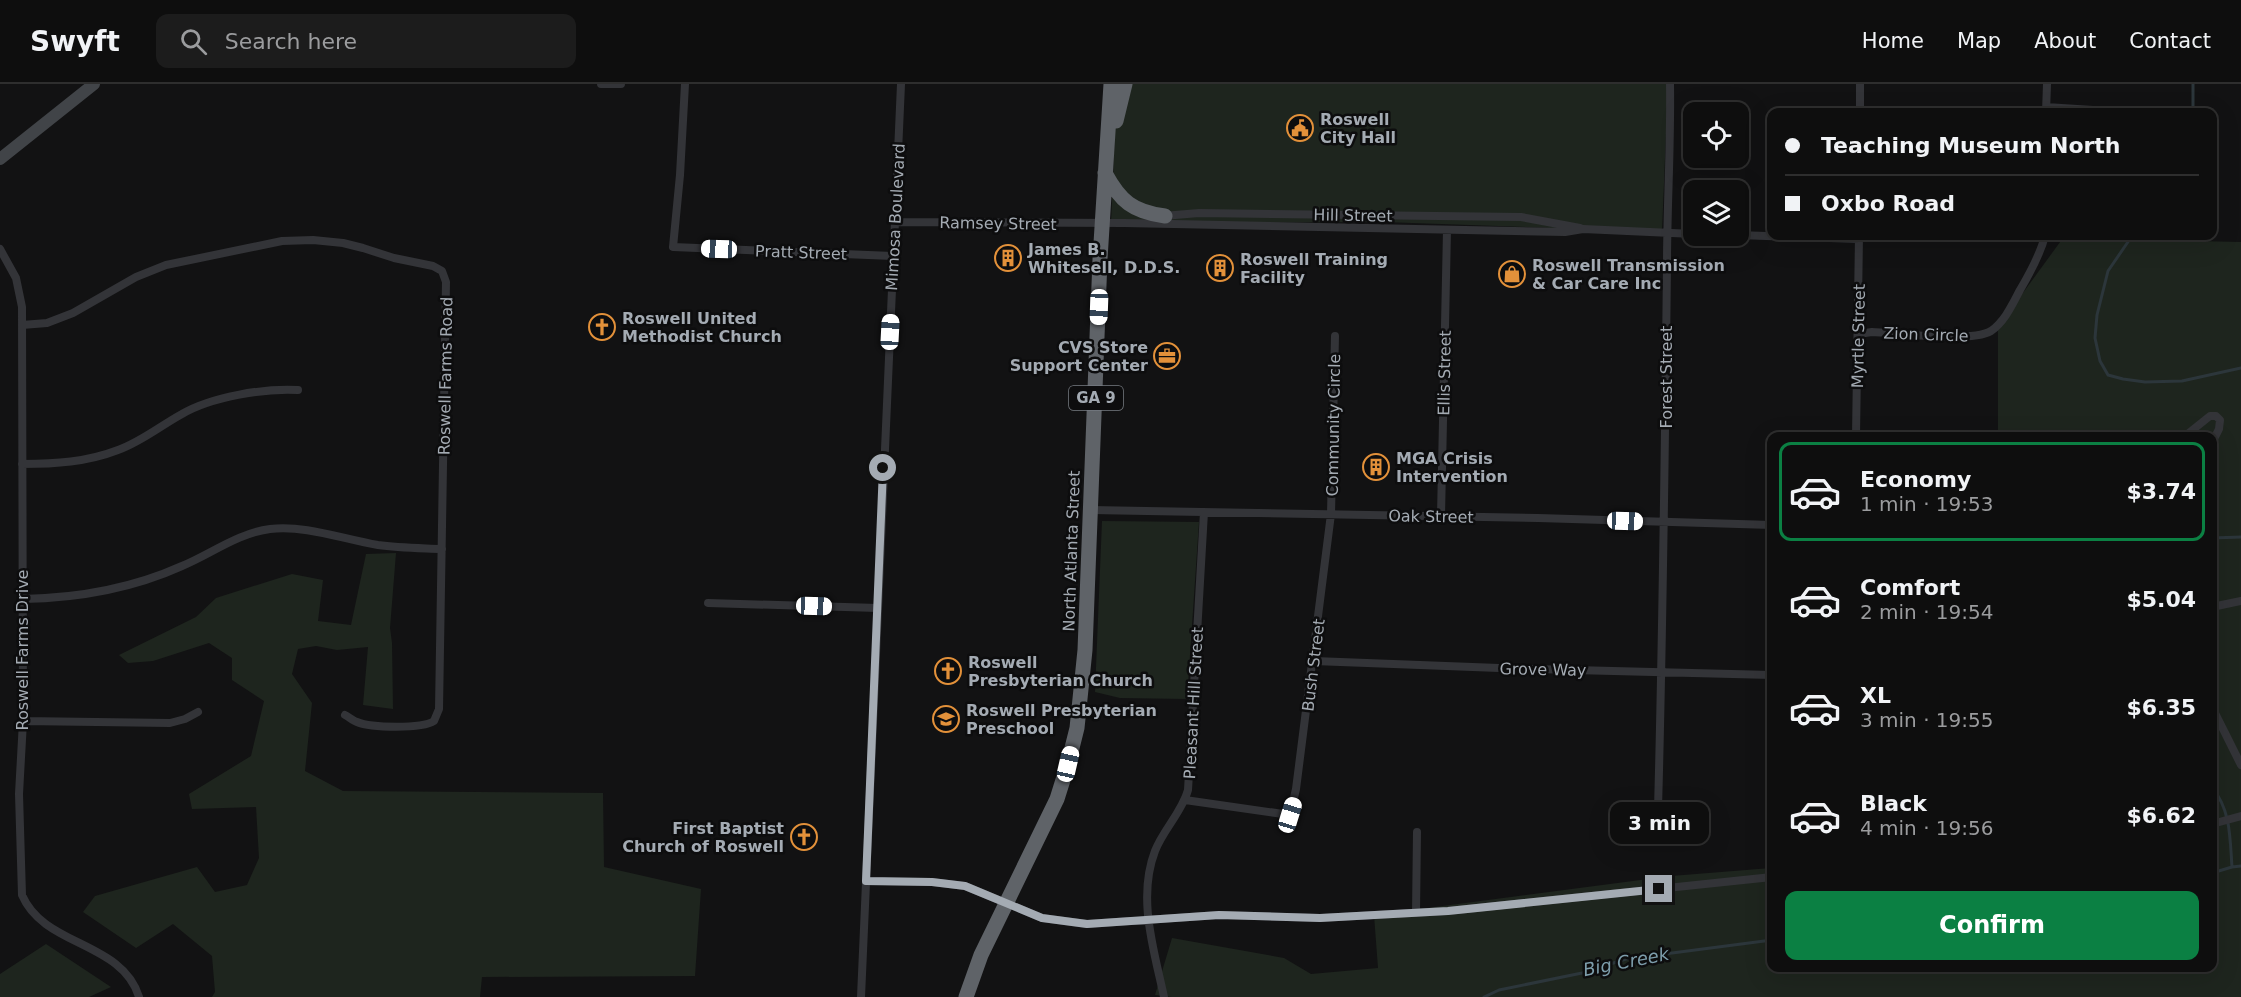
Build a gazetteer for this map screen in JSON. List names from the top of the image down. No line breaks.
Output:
{"streets":{"highway":["GA 9","North Atlanta Street"],"street":["Hill Street","Mimosa Boulevard","Ramsey Street","Pratt Street","Zion Circle","Myrtle Street","Ellis Street","Roswell Farms Road","Forest Street","Community Circle","Oak Street","Roswell Farms Drive","Bush Street","Grove Way","Pleasant Hill Street"]},"crossings":[["Hill Street","Ramsey Street"],["Hill Street","Ellis Street"],["Hill Street","Forest Street"],["Hill Street","North Atlanta Street"],["Mimosa Boulevard","Ramsey Street"],["Mimosa Boulevard","Pratt Street"],["Ramsey Street","North Atlanta Street"],["Zion Circle","Myrtle Street"],["Ellis Street","Oak Street"],["Roswell Farms Road","Roswell Farms Drive"],["Forest Street","Oak Street"],["Forest Street","Grove Way"],["GA 9","North Atlanta Street"],["Community Circle","Oak Street"],["Community Circle","Bush Street"],["Oak Street","North Atlanta Street"],["Oak Street","Bush Street"],["Oak Street","Pleasant Hill Street"],["Bush Street","Grove Way"],["Bush Street","Pleasant Hill Street"]],"water":["Big Creek"],"places":{"public building":["Roswell City Hall"],"building":["James B. Whitesell, D.D.S.","Roswell Training Facility","MGA Crisis Intervention"],"shop":["Roswell Transmission & Car Care Inc"],"church":["Roswell United Methodist Church","Roswell Presbyterian Church","First Baptist Church of Roswell"],"office":["CVS Store Support Center"],"school or university":["Roswell Presbyterian Preschool"]},"page":{"header":"Swyft","search":"Search here","nav":["Home","Map","About","Contact"],"banner":["Teaching Museum North","Oxbo Road"],"list":[{"name":"Economy","note":"1 min · 19:53","value":"$3.74"},{"name":"Comfort","note":"2 min · 19:54","value":"$5.04"},{"name":"XL","note":"3 min · 19:55","value":"$6.35"},{"name":"Black","note":"4 min · 19:56","value":"$6.62"}],"bubble":"3 min","buttons":"Confirm"}}
